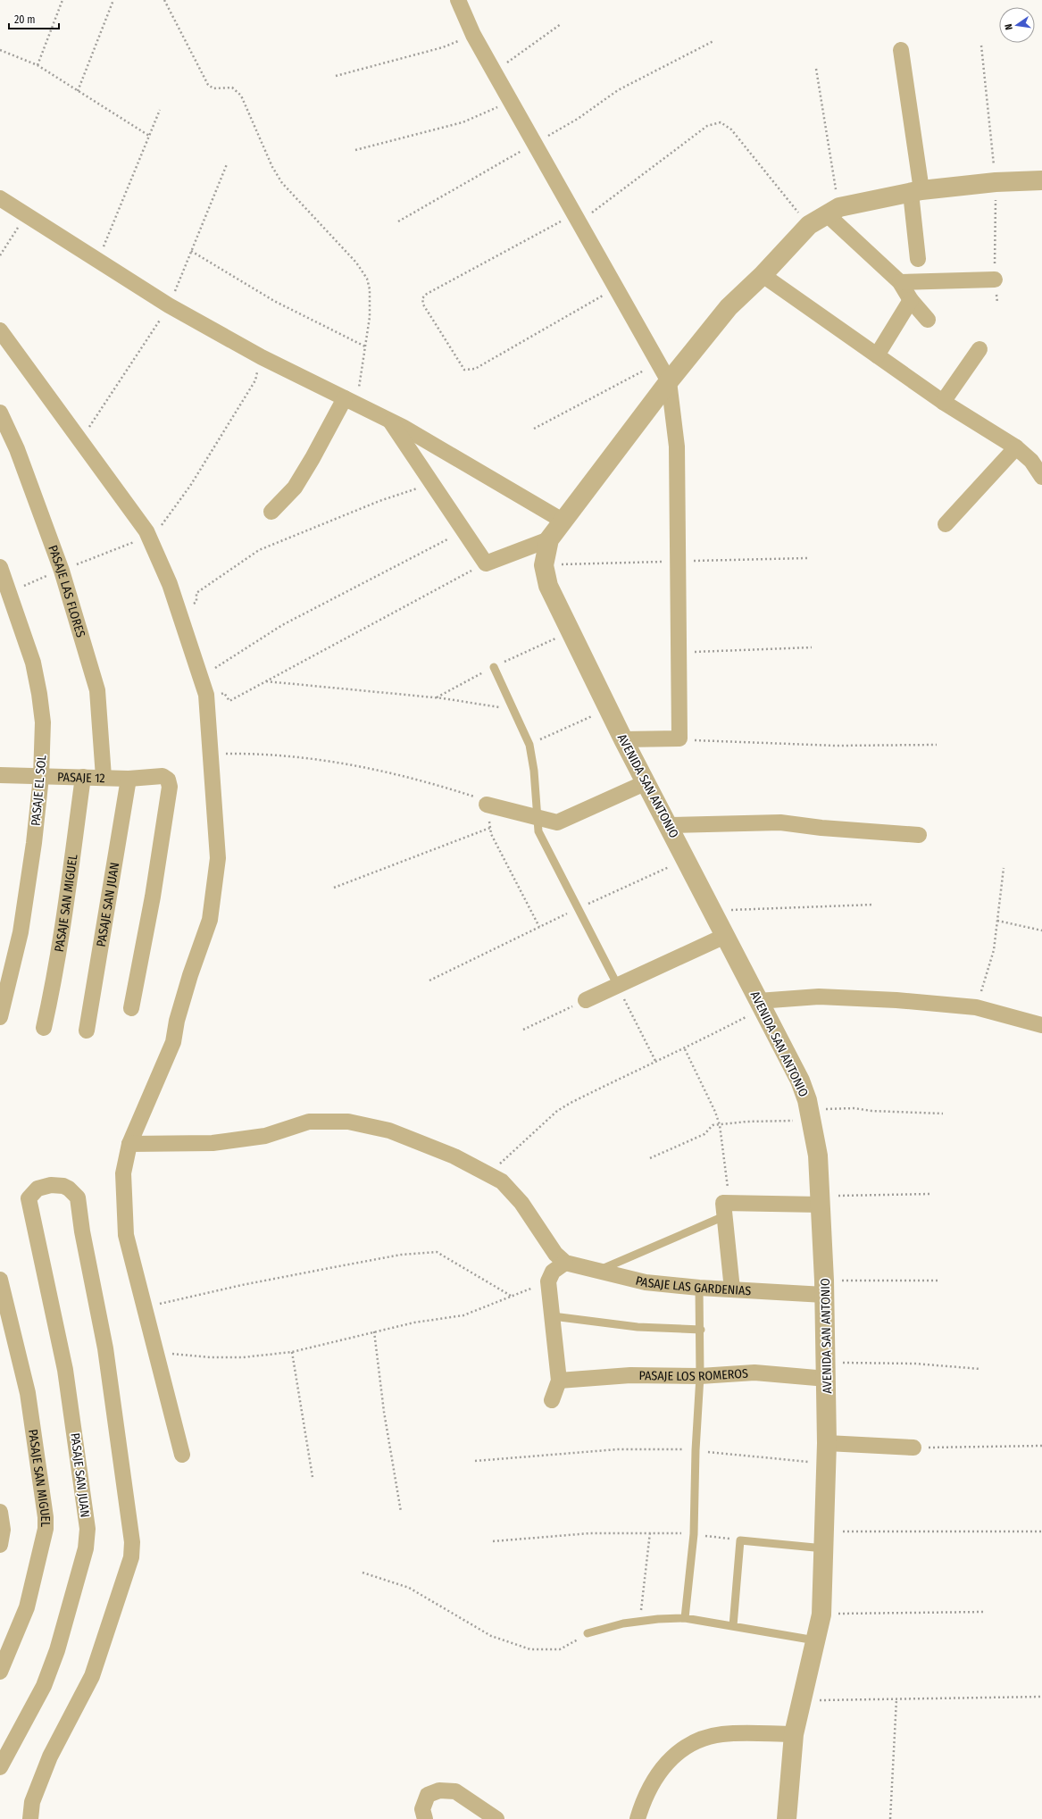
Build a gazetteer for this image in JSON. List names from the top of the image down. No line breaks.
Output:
{"streets":{"street":["PASAJE LAS FLORES","PASAJE 12","AVENIDA SAN ANTONIO","PASAJE EL SOL","PASAJE SAN MIGUEL","PASAJE SAN JUAN","PASAJE LAS GARDENIAS","PASAJE LOS ROMEROS"]},"crossings":[["PASAJE LAS FLORES","PASAJE 12"],["PASAJE 12","PASAJE EL SOL"],["PASAJE 12","PASAJE SAN MIGUEL"],["PASAJE 12","PASAJE SAN JUAN"],["AVENIDA SAN ANTONIO","PASAJE LAS GARDENIAS"],["AVENIDA SAN ANTONIO","PASAJE LOS ROMEROS"]],"scale_bar":"20 m","north":"left"}
